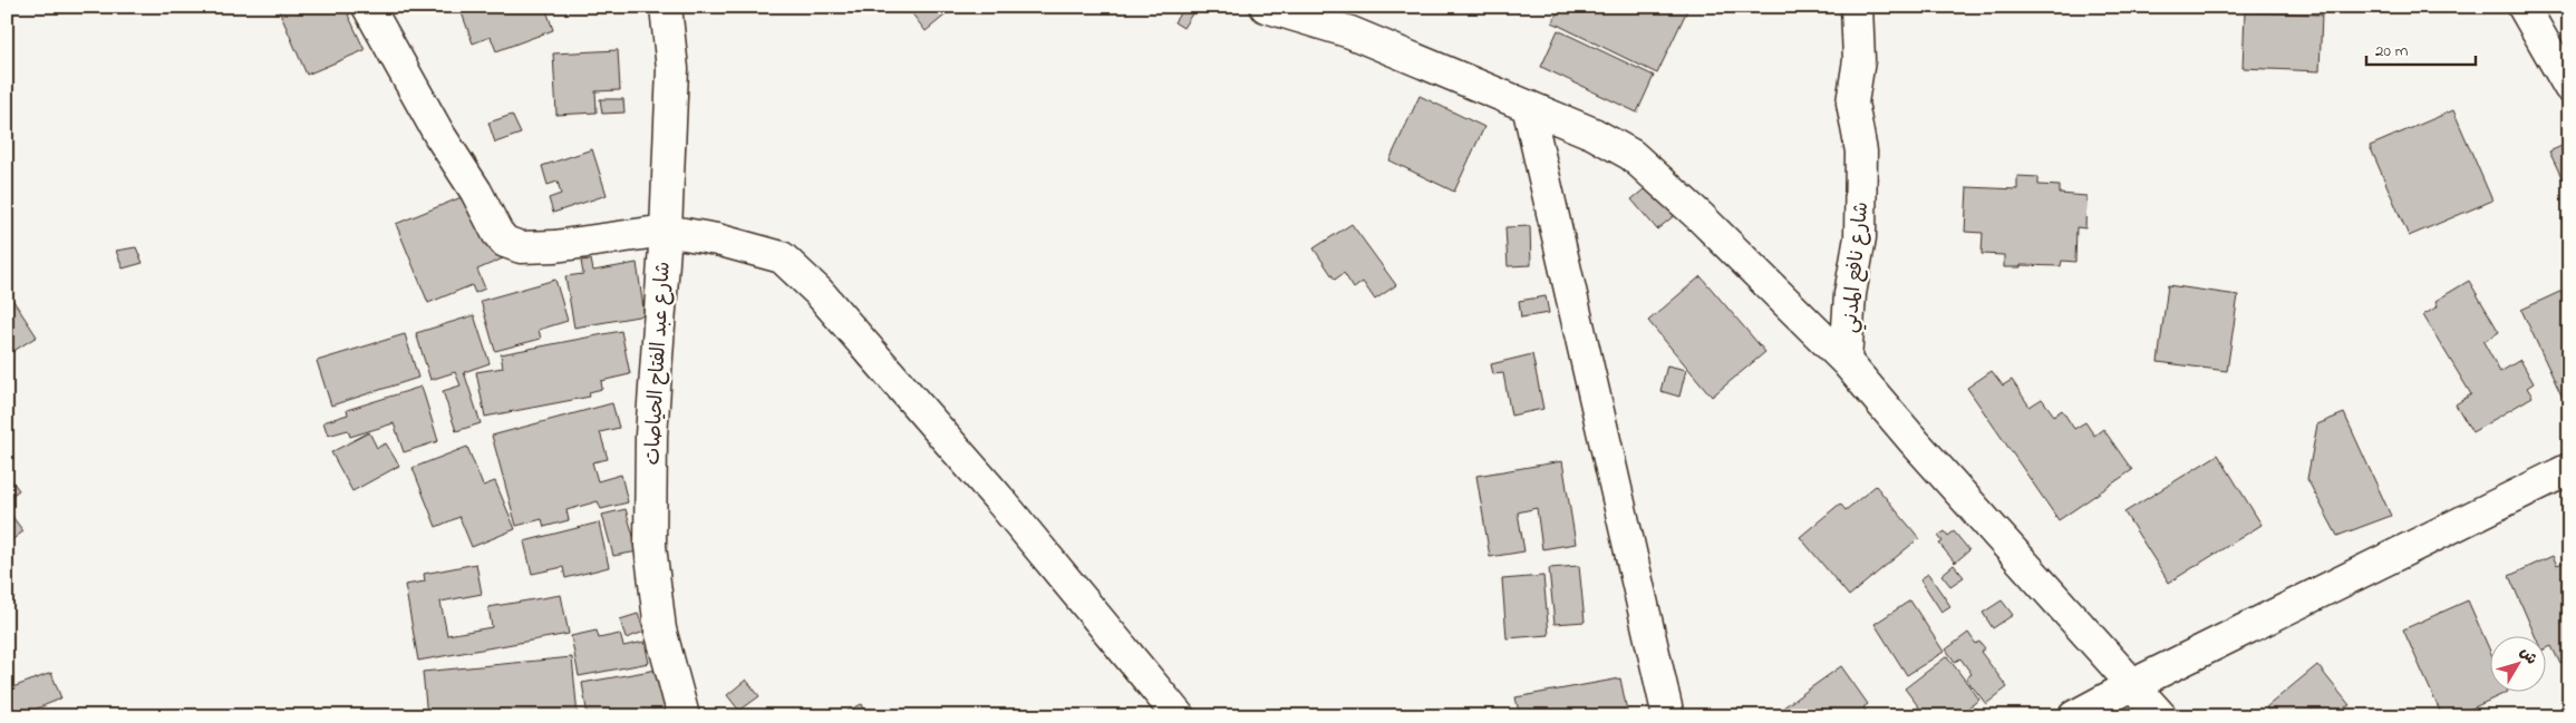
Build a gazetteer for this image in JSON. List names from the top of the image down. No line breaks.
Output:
{"streets":{"street":["شارع نافع المدني","شارع عبد الفتاح الحياصات"]},"scale_bar":"20 m","north":"top right"}
